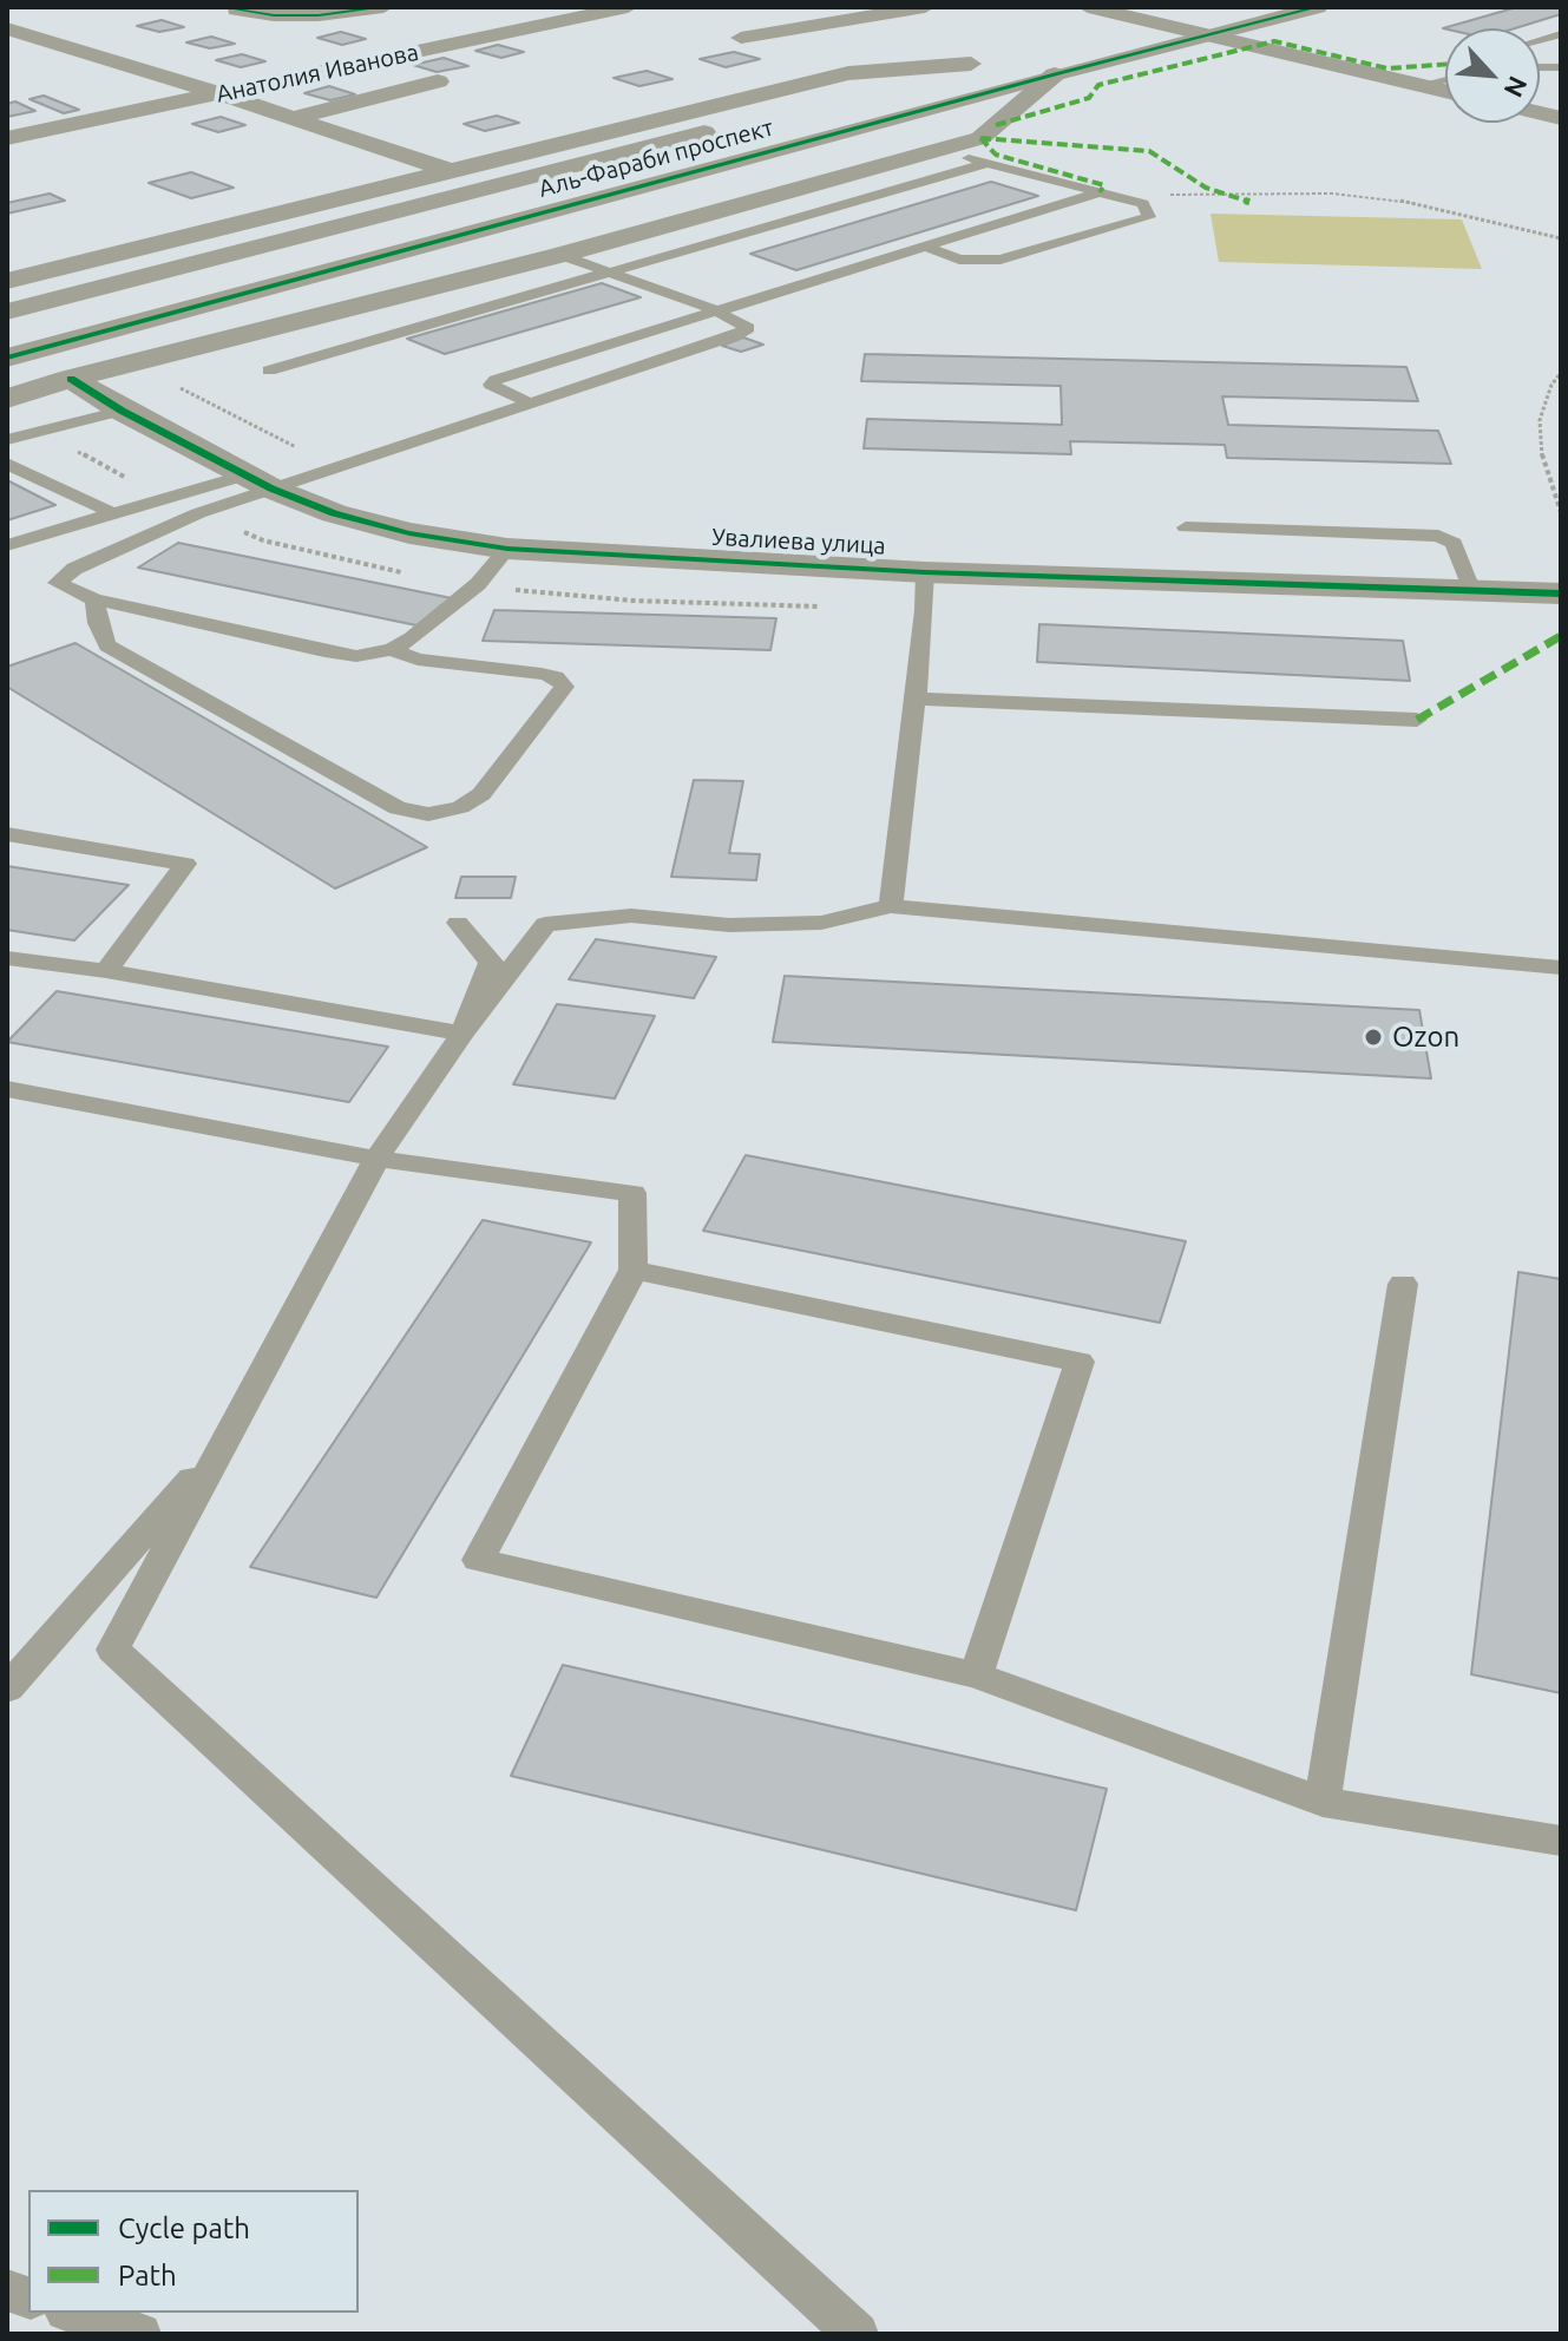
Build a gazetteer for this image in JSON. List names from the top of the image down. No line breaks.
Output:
{"streets":{"street":["Анатолия Иванова","Аль-Фараби проспект","Увалиева улица"]},"places":["Ozon"],"legend":["Cycle path","Path"],"north":"bottom right"}
